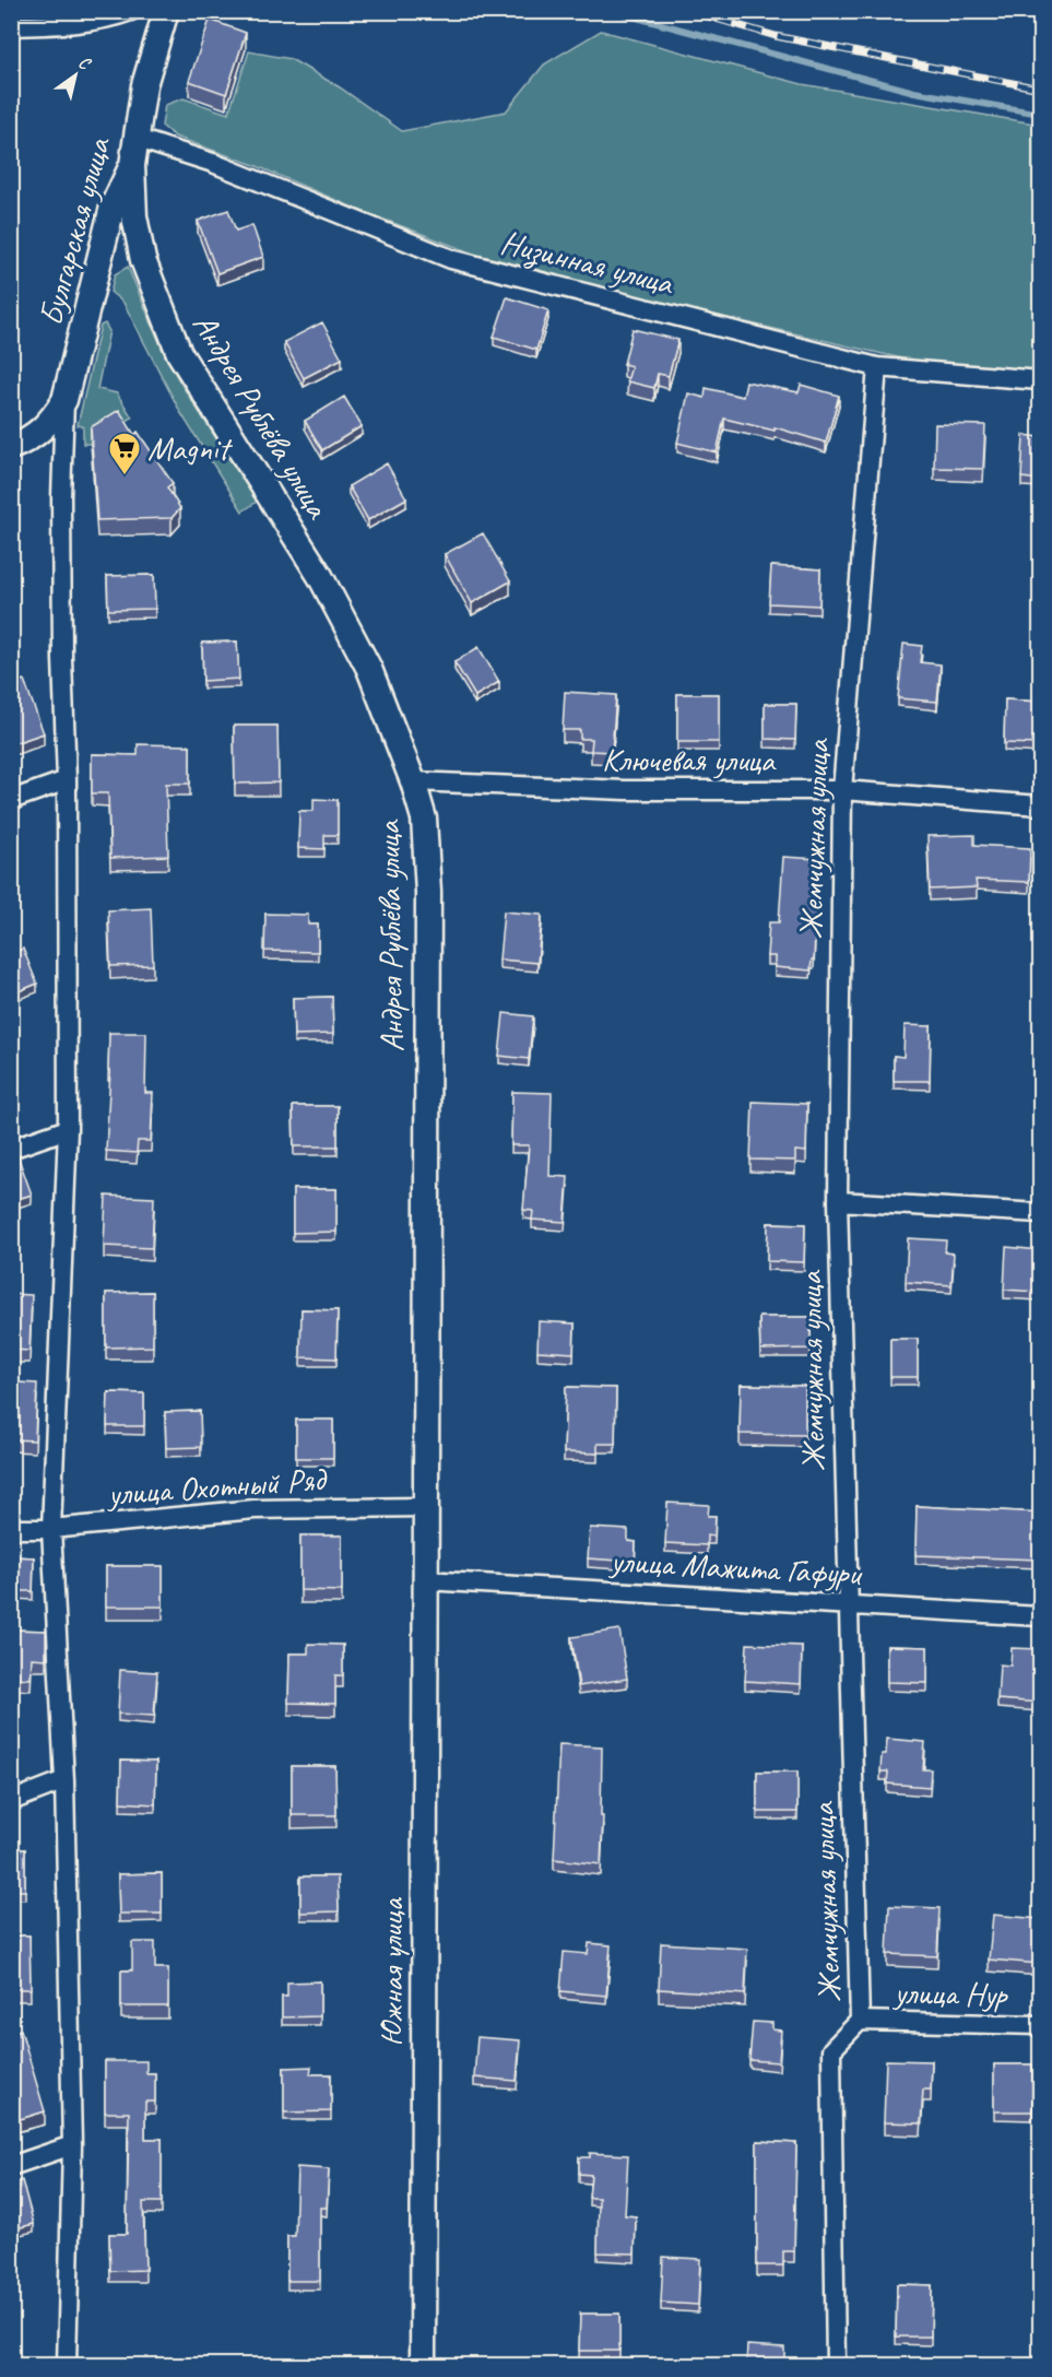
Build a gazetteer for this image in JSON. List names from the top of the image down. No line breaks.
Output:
{"streets":{"street":["Булгарская улица","Низинная улица","Андрея Рублёва улица","Ключевая улица","Жемчужная улица","улица Охотный Ряд","улица Мажита Гафури","Южная улица","улица Нур"]},"crossings":[["Булгарская улица","Низинная улица"],["Булгарская улица","Андрея Рублёва улица"],["Низинная улица","Жемчужная улица"],["Андрея Рублёва улица","Ключевая улица"],["Андрея Рублёва улица","улица Охотный Ряд"],["Андрея Рублёва улица","улица Мажита Гафури"],["Андрея Рублёва улица","Южная улица"],["Ключевая улица","Жемчужная улица"],["Жемчужная улица","улица Мажита Гафури"],["Жемчужная улица","улица Нур"],["улица Мажита Гафури","Южная улица"]],"places":{"supermarket":["Magnit"]},"north":"top right"}
